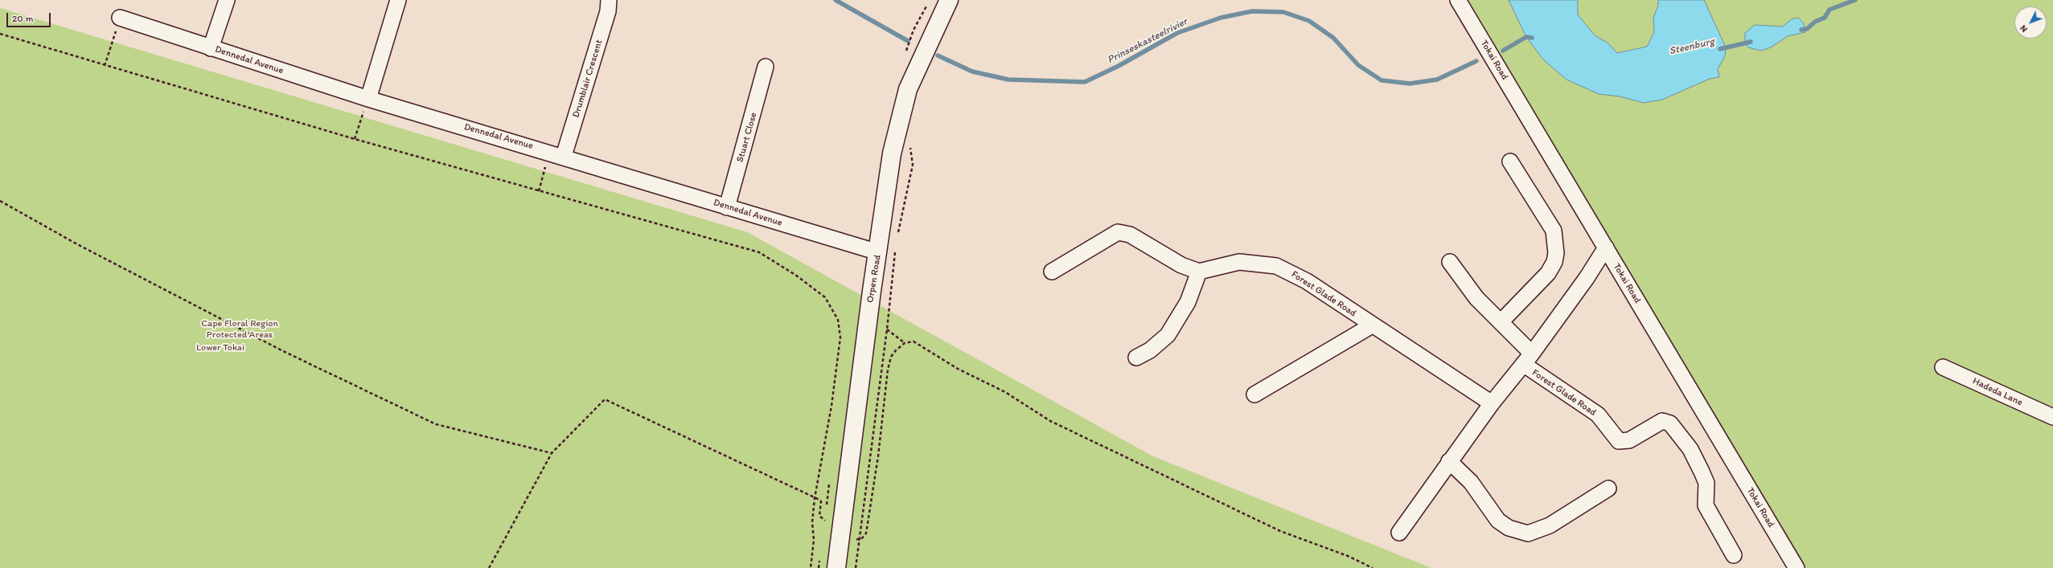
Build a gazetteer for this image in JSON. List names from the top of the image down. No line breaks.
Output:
{"streets":{"main road":["Orpen Road"],"street":["Dennedal Avenue","Tokai Road","Drumblair Crescent","Stuart Close","Forest Glade Road","Hadeda Lane"]},"crossings":[["Dennedal Avenue","Drumblair Crescent"],["Dennedal Avenue","Stuart Close"],["Dennedal Avenue","Orpen Road"],["Tokai Road","Forest Glade Road"]],"water":["Prinseskasteelrivier","Steenburg"],"parks":["Cape Floral Region Protected Areas","Lower Tokai"],"scale_bar":"20 m","north":"bottom left"}
